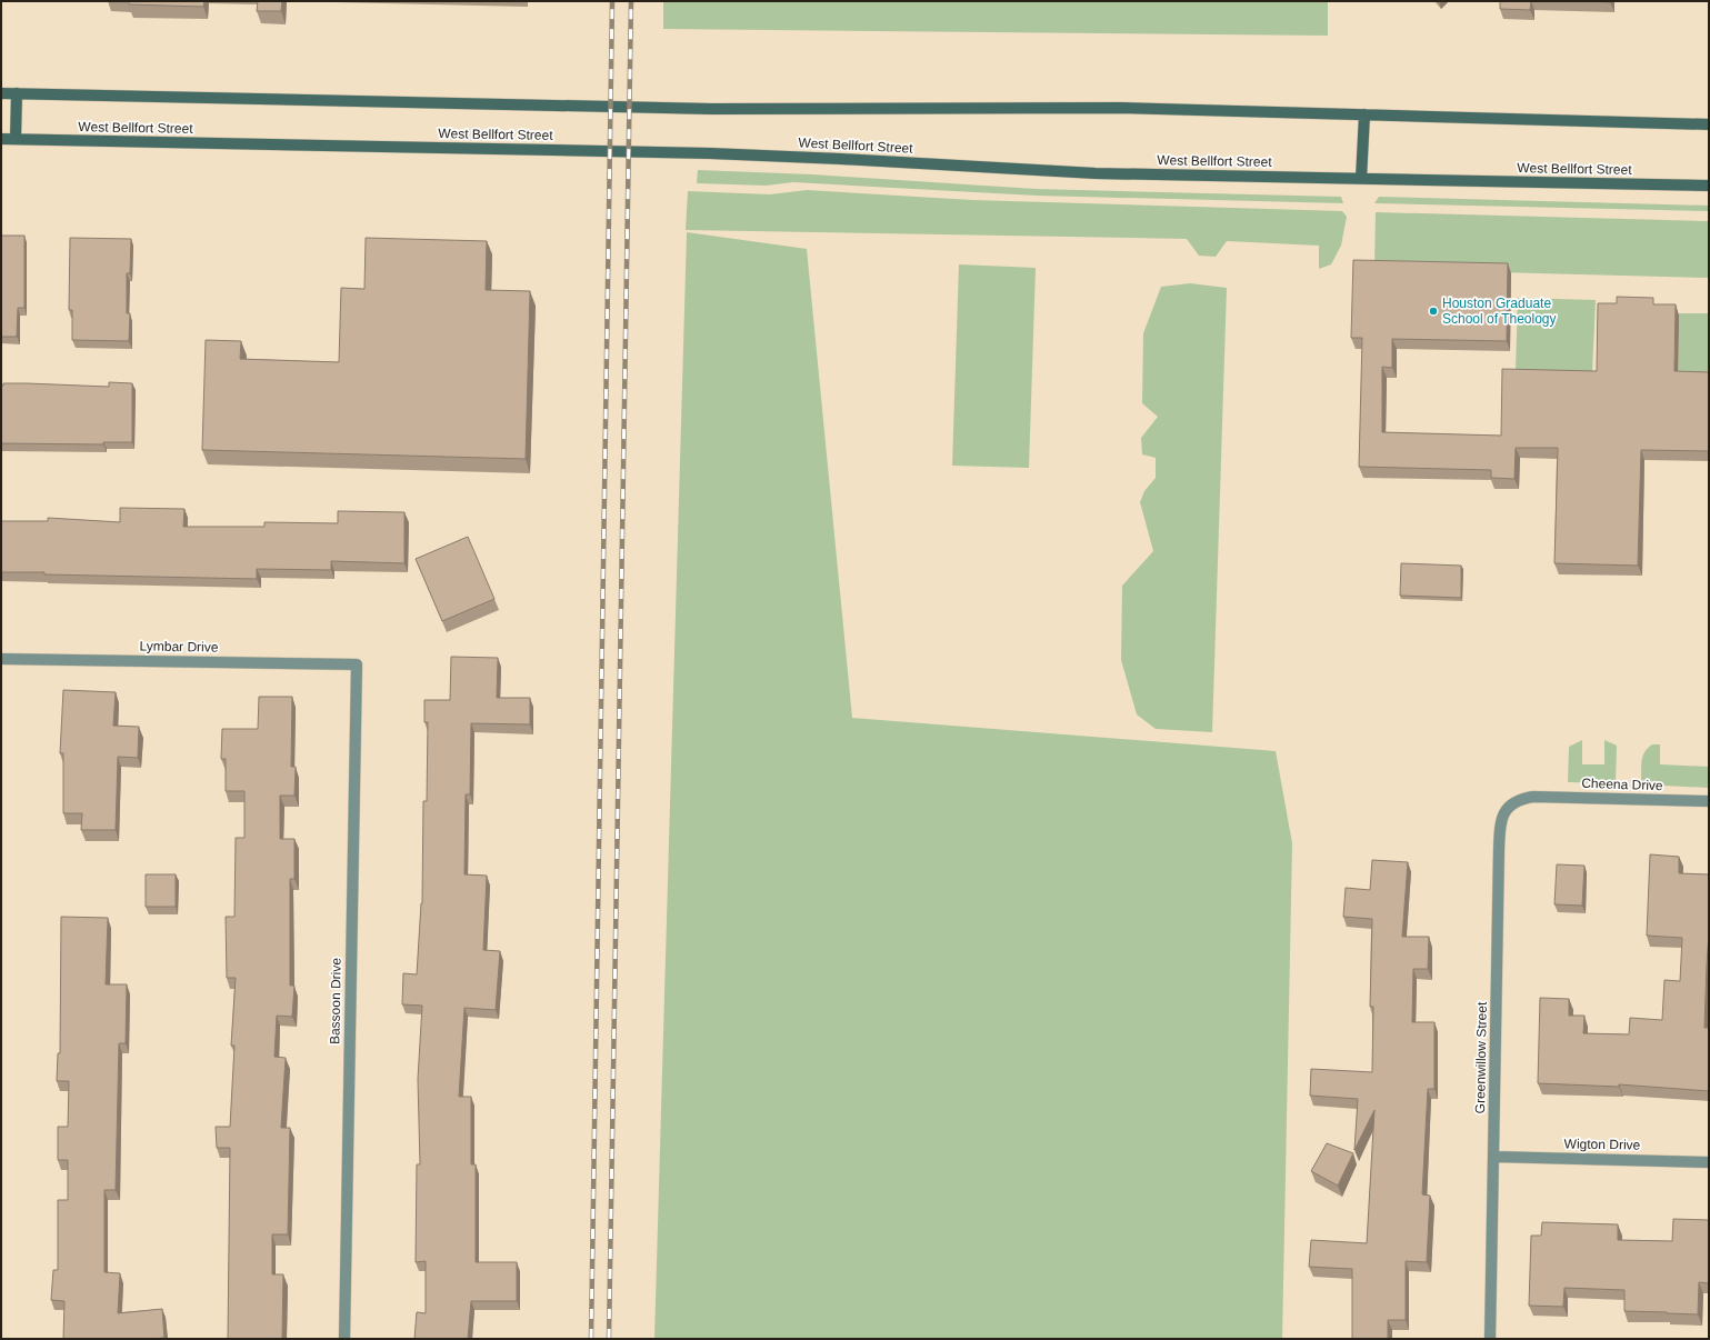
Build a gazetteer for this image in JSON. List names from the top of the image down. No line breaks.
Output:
{"streets":{"main road":["West Bellfort Street"],"street":["Lymbar Drive","Cheena Drive","Bassoon Drive","Greenwillow Street","Wigton Drive"]},"crossings":[["Lymbar Drive","Bassoon Drive"],["Cheena Drive","Greenwillow Street"],["Greenwillow Street","Wigton Drive"]],"places":["Houston Graduate School of Theology"]}
